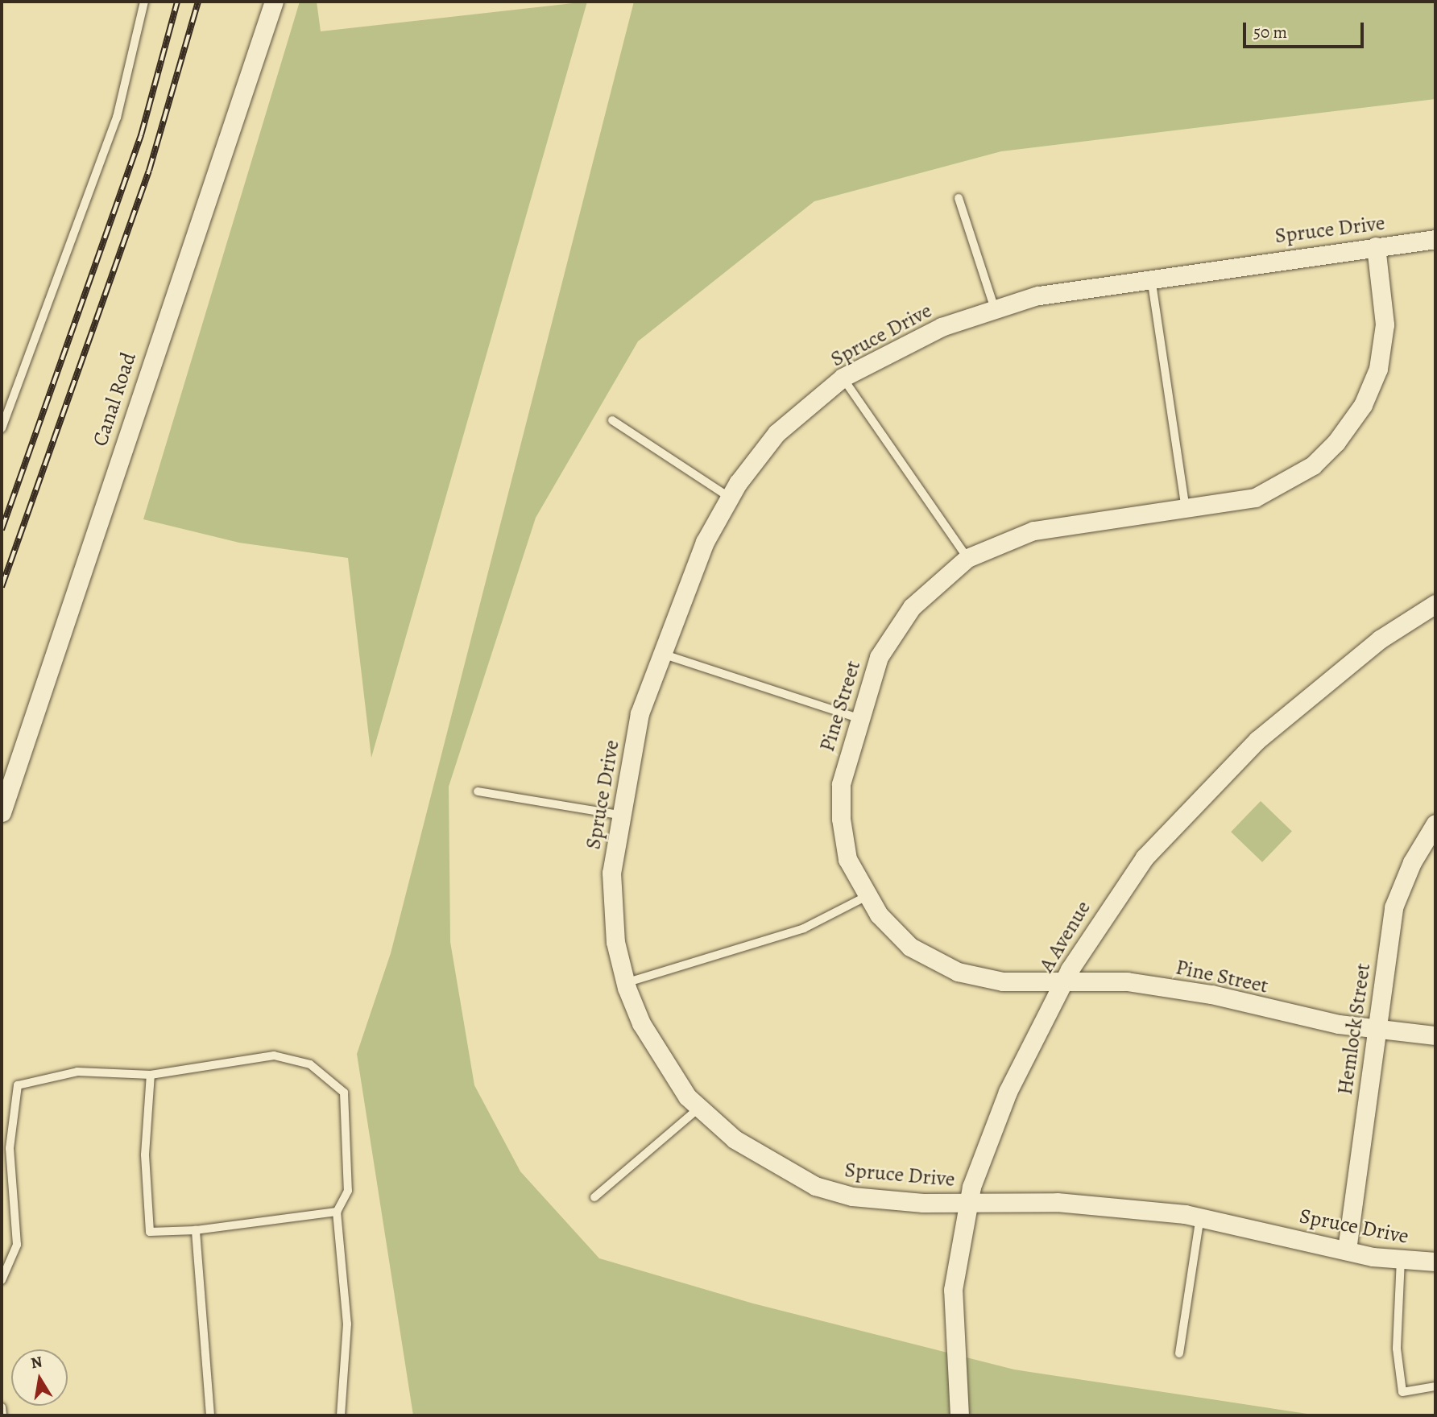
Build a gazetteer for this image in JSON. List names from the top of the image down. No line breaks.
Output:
{"streets":{"street":["Spruce Drive","Canal Road","Pine Street","A Avenue","Hemlock Street"]},"crossings":[["Spruce Drive","Pine Street"],["Spruce Drive","A Avenue"],["Spruce Drive","Hemlock Street"],["Pine Street","A Avenue"],["Pine Street","Hemlock Street"]],"scale_bar":"50 m","north":"top"}
